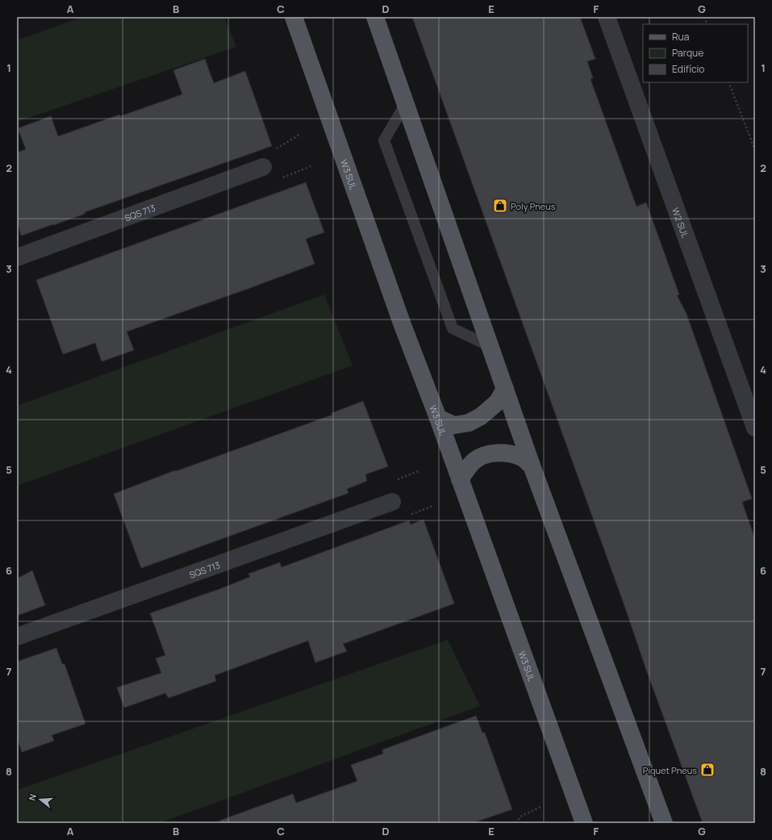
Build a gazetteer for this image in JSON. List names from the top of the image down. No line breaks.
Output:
{"streets":{"main road":["W3 SUL"],"street":["SQS 713","W2 SUL"]},"places":{"shop":["Poly Pneus","Piquet Pneus"]},"legend":["Rua","Parque","Edifício"],"north":"left","grid":{"columns":["A","B","C","D","E","F","G"],"rows":["1","2","3","4","5","6","7","8"]}}
